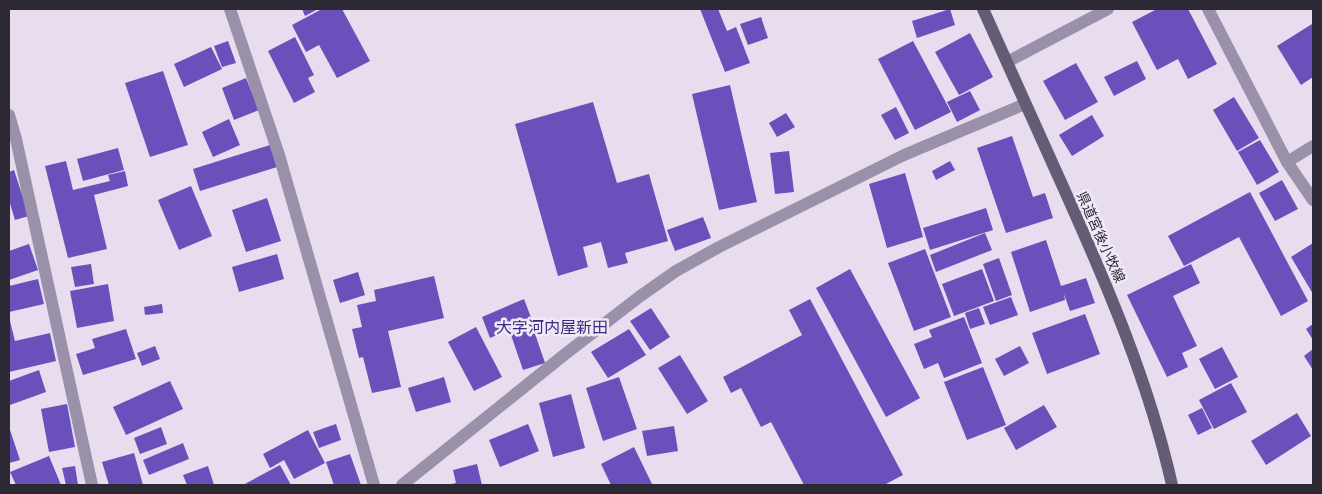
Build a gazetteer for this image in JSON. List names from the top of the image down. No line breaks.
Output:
{"streets":{"main road":["県道宮後小牧線"]},"districts":["大字河内屋新田"]}
